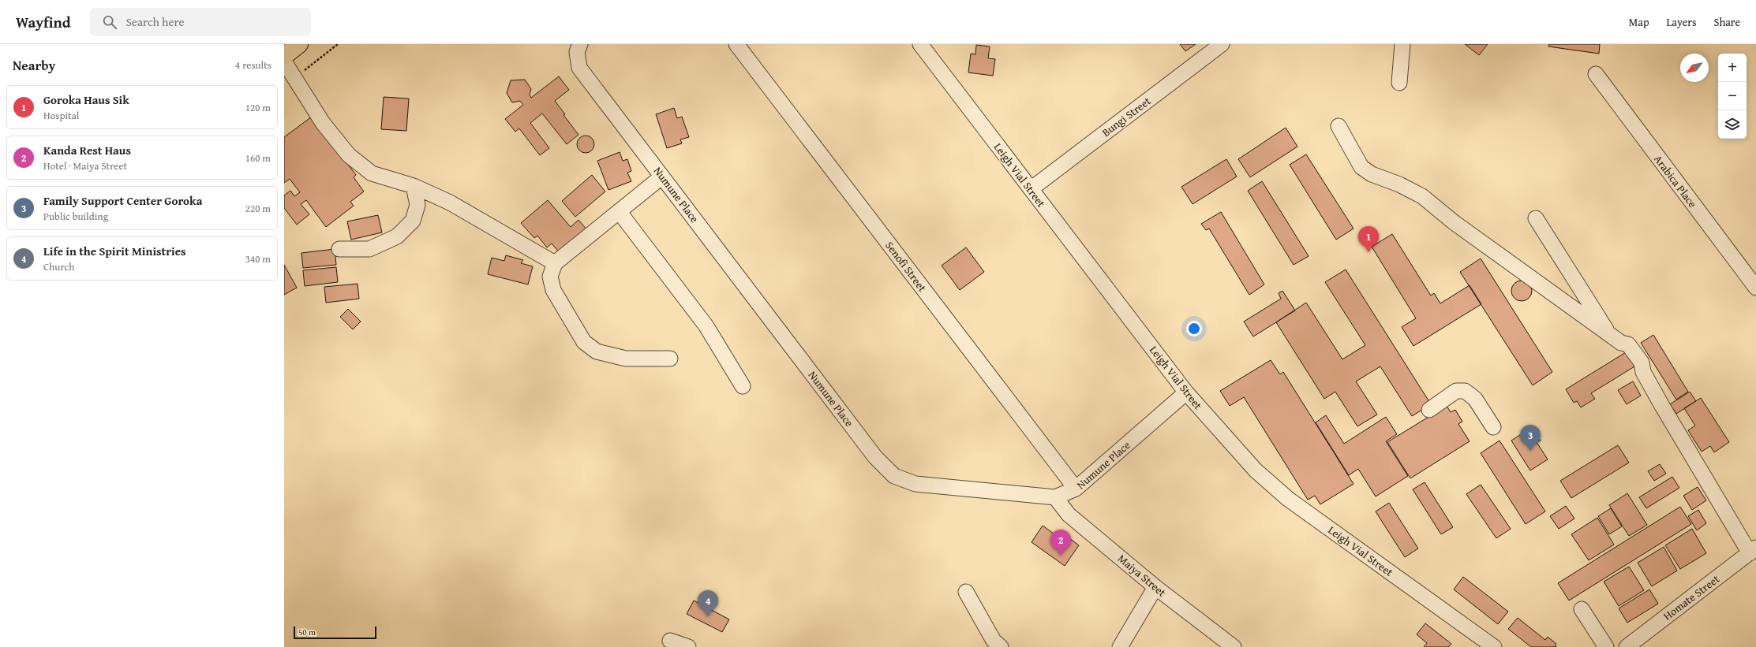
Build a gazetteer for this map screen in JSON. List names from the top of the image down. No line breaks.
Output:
{"streets":{"street":["Bungi Street","Leigh Vial Street","Arabica Place","Numune Place","Senofi Street","Maiya Street","Homate Street"]},"crossings":[["Bungi Street","Leigh Vial Street"],["Leigh Vial Street","Numune Place"],["Numune Place","Senofi Street"],["Numune Place","Maiya Street"]],"scale_bar":"50 m","north":"bottom left","page":{"header":"Wayfind","search":"Search here","nav":["Map","Layers","Share"],"heading":["Nearby","4 results"],"map_buttons":["+","−"],"list":[{"mark":"1","name":"Goroka Haus Sik","note":"Hospital","value":"120 m"},{"mark":"2","name":"Kanda Rest Haus","note":"Hotel · Maiya Street","value":"160 m"},{"mark":"3","name":"Family Support Center Goroka","note":"Public building","value":"220 m"},{"mark":"4","name":"Life in the Spirit Ministries","note":"Church","value":"340 m"}],"pins":["1","3","2","4"],"scale":"50 m"}}
